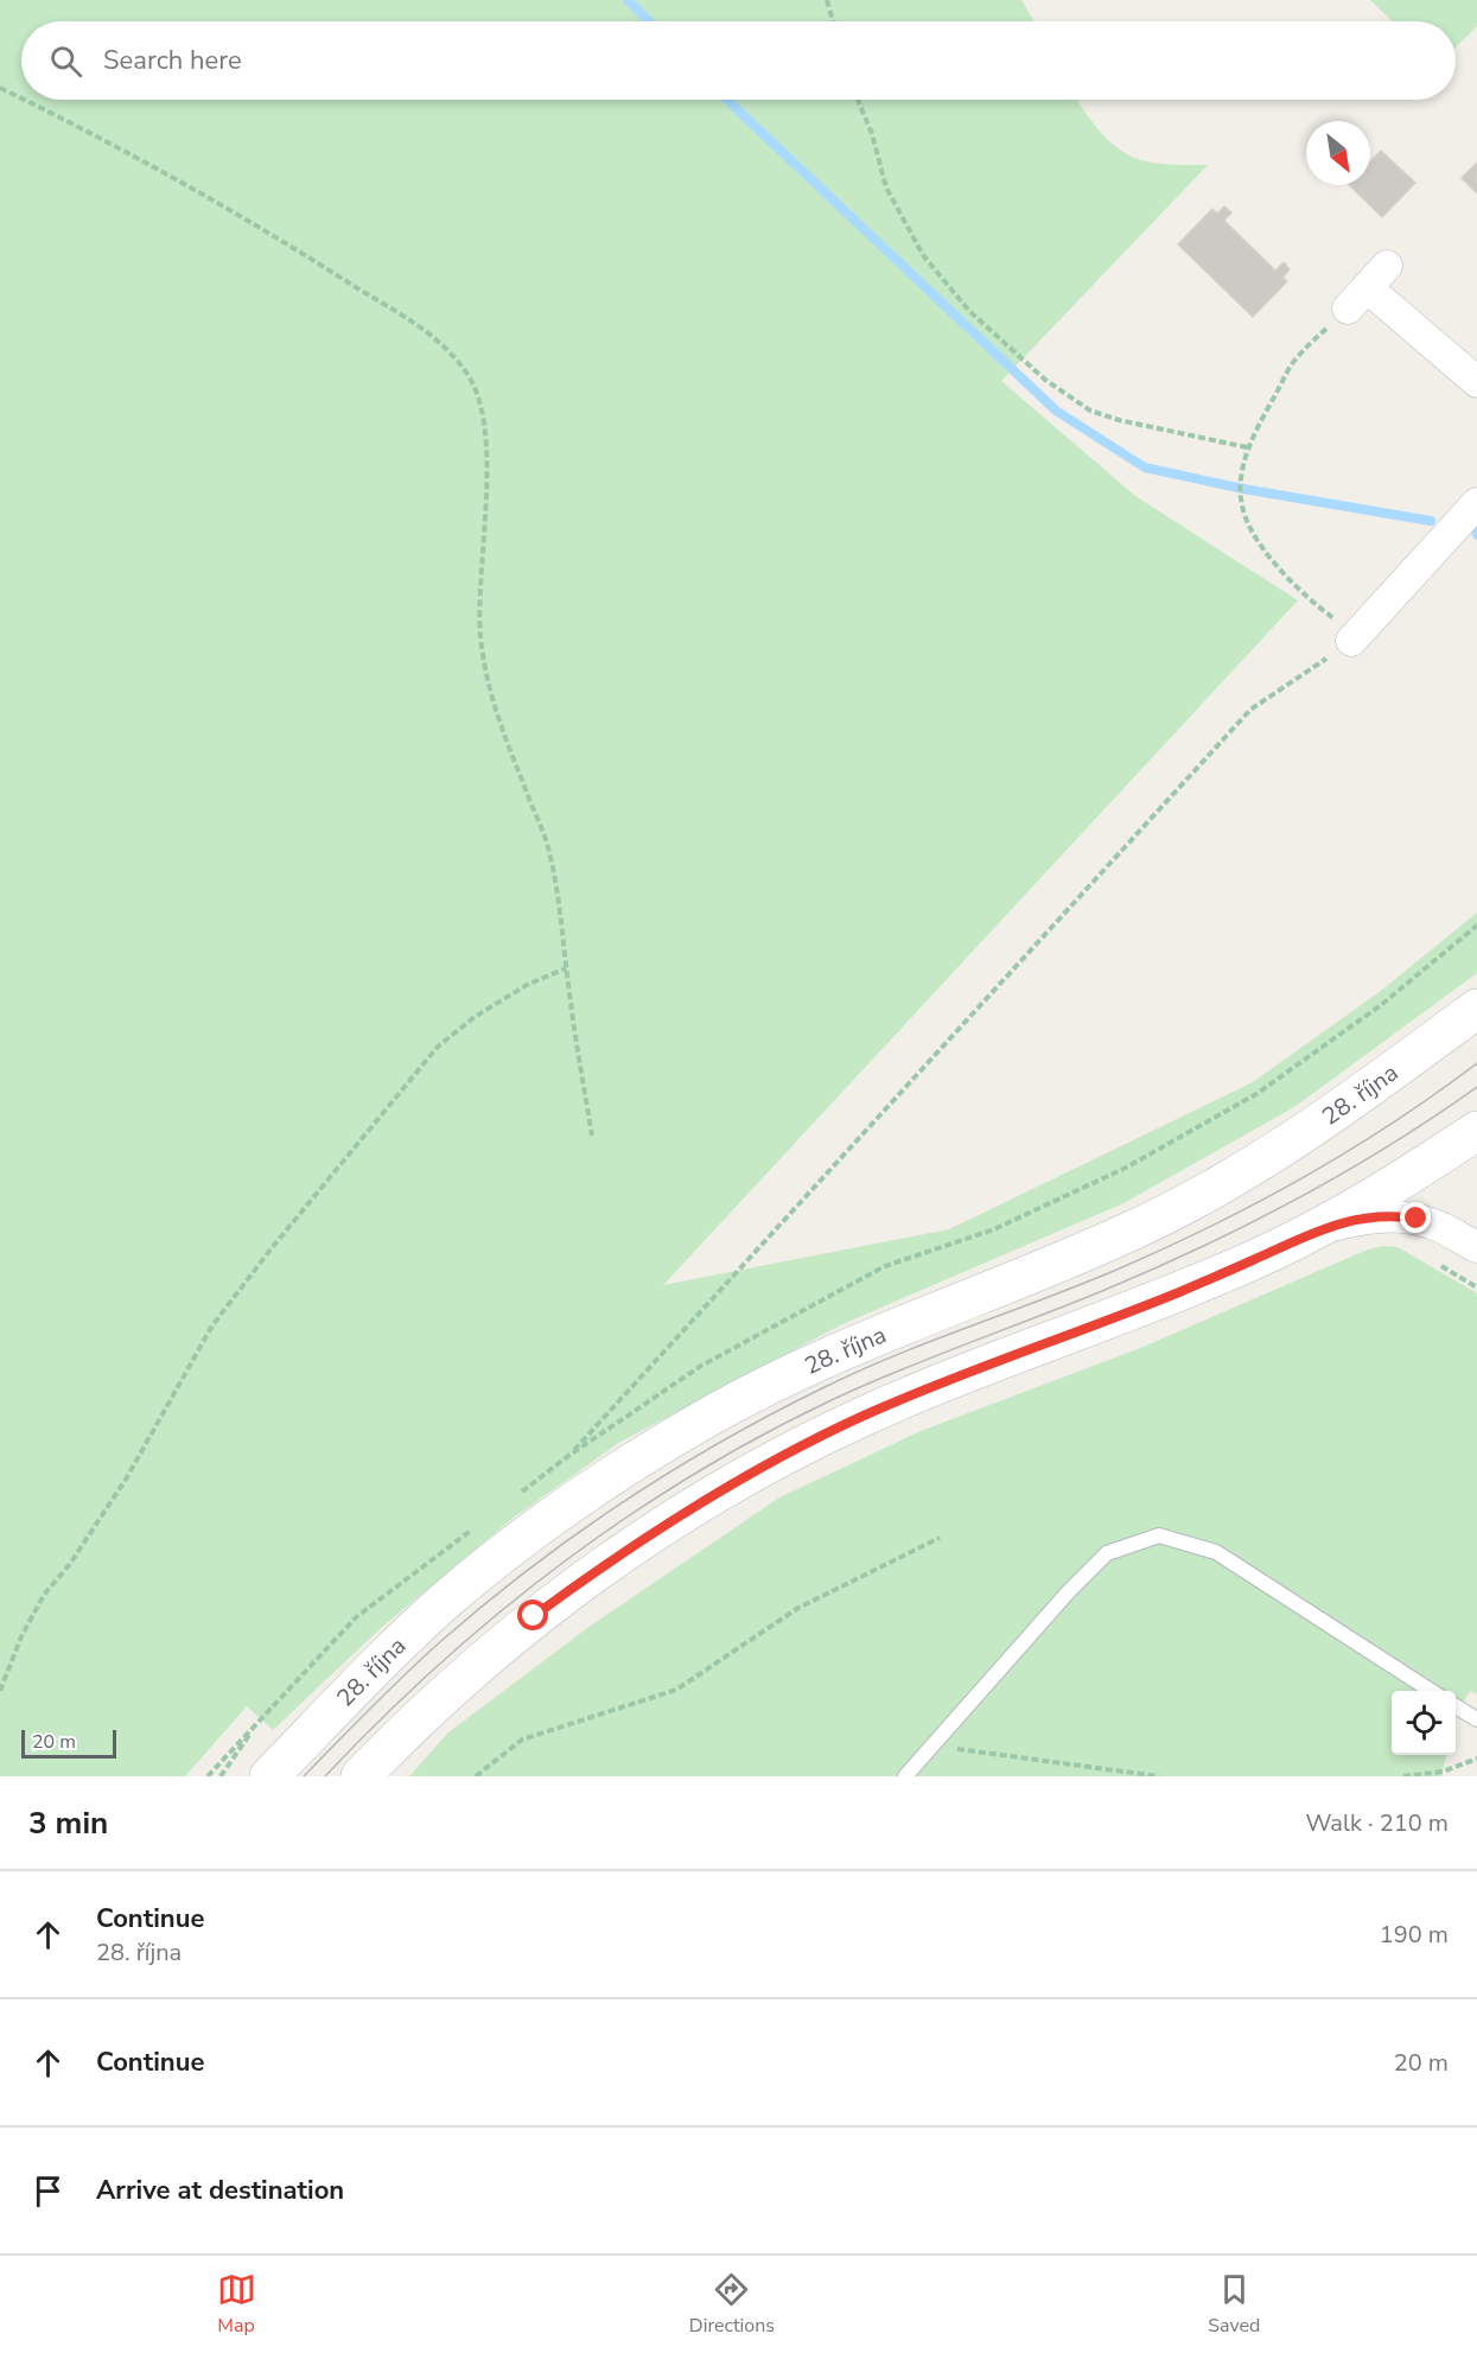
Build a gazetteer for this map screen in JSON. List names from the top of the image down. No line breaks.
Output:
{"streets":{"main road":["28. října"]},"scale_bar":"20 m","north":"bottom right","page":{"search":"Search here","scale":"20 m","heading":["3 min","Walk · 210 m"],"list":[["Continue","28. října","190 m"],["Continue","20 m"],"Arrive at destination"],"nav":["Map","Directions","Saved"]}}
